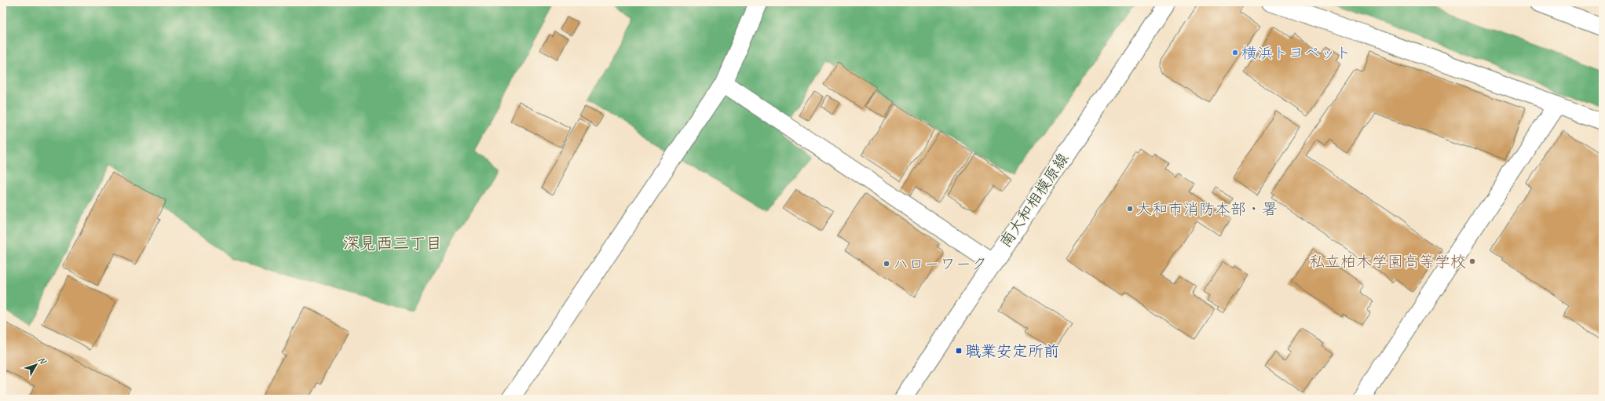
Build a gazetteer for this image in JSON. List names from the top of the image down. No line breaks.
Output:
{"streets":{"main road":["南大和相模原線"]},"districts":["深見西三丁目"],"places":{"other":["横浜トヨペット","大和市消防本部・署","私立柏木学園高等学校","ハローワーク"],"transit":["職業安定所前"]},"north":"top right"}
